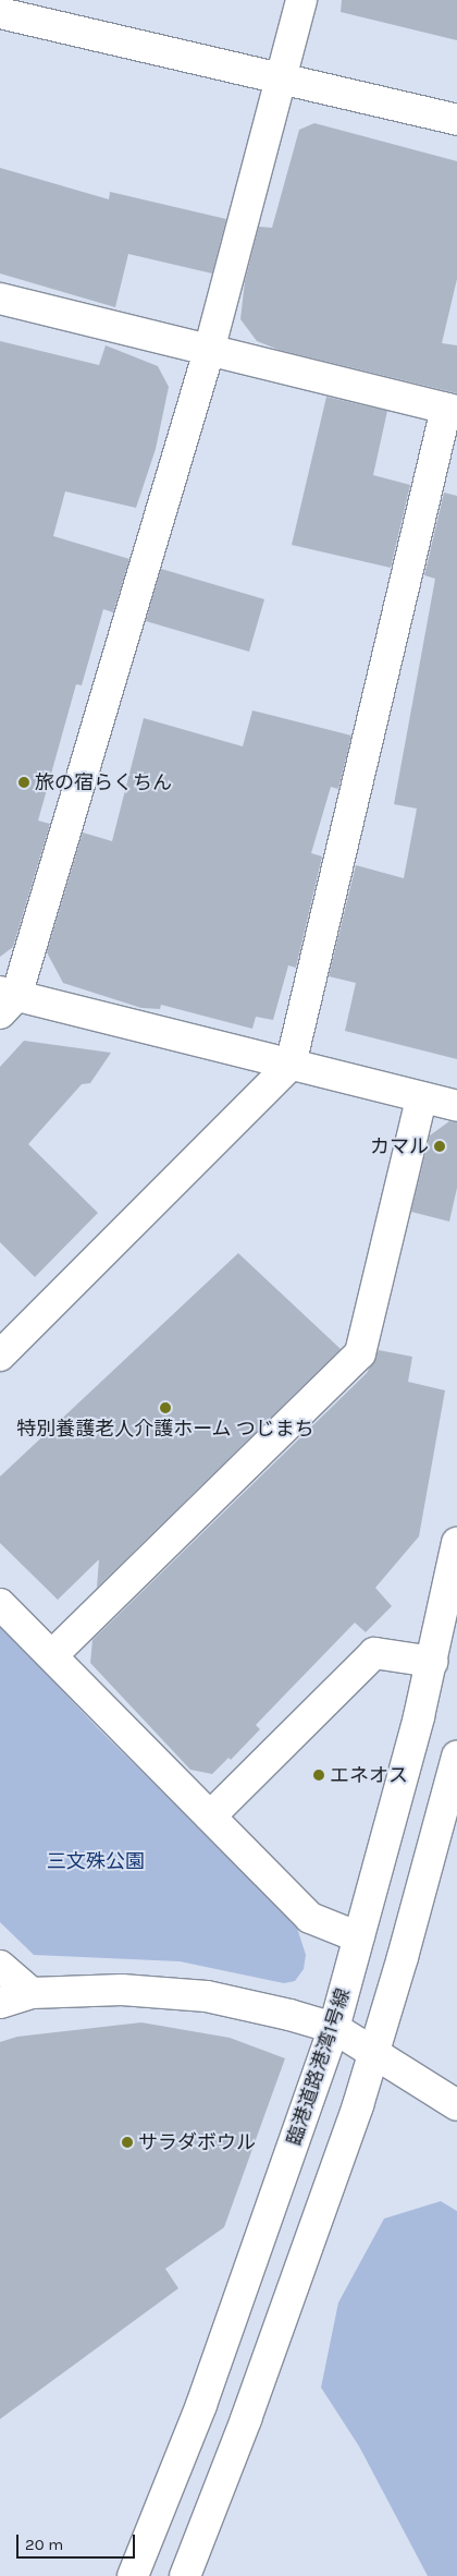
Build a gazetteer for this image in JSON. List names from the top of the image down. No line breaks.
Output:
{"streets":{"street":["臨港道路港湾1号線"]},"parks":["三文殊公園"],"places":["旅の宿らくちん","カマル","特別養護老人介護ホーム つじまち","エネオス","サラダボウル"],"scale_bar":"20 m"}
